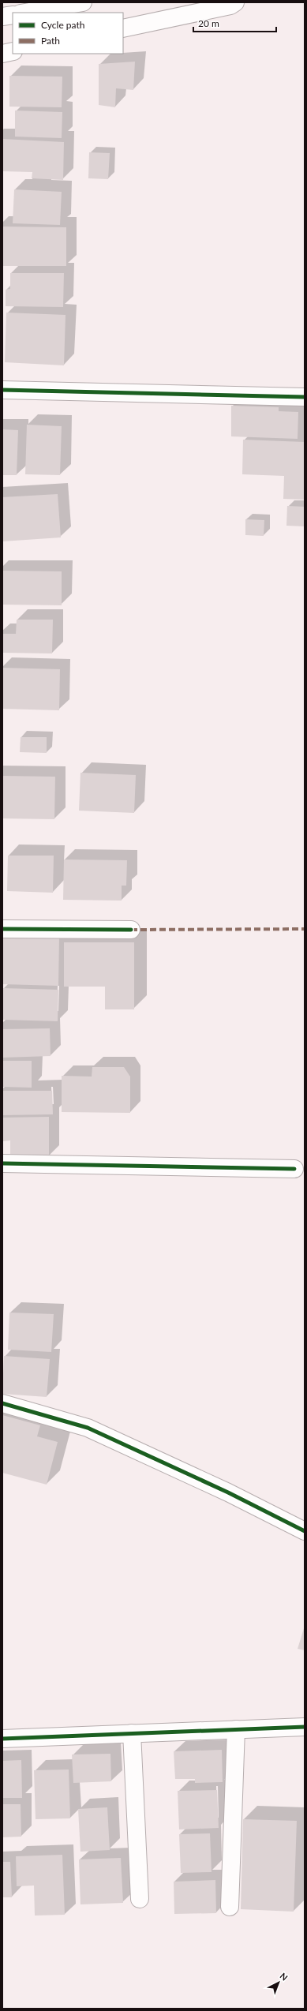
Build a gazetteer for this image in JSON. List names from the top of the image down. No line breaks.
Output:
{"legend":["Cycle path","Path"],"scale_bar":"20 m","north":"top right"}
